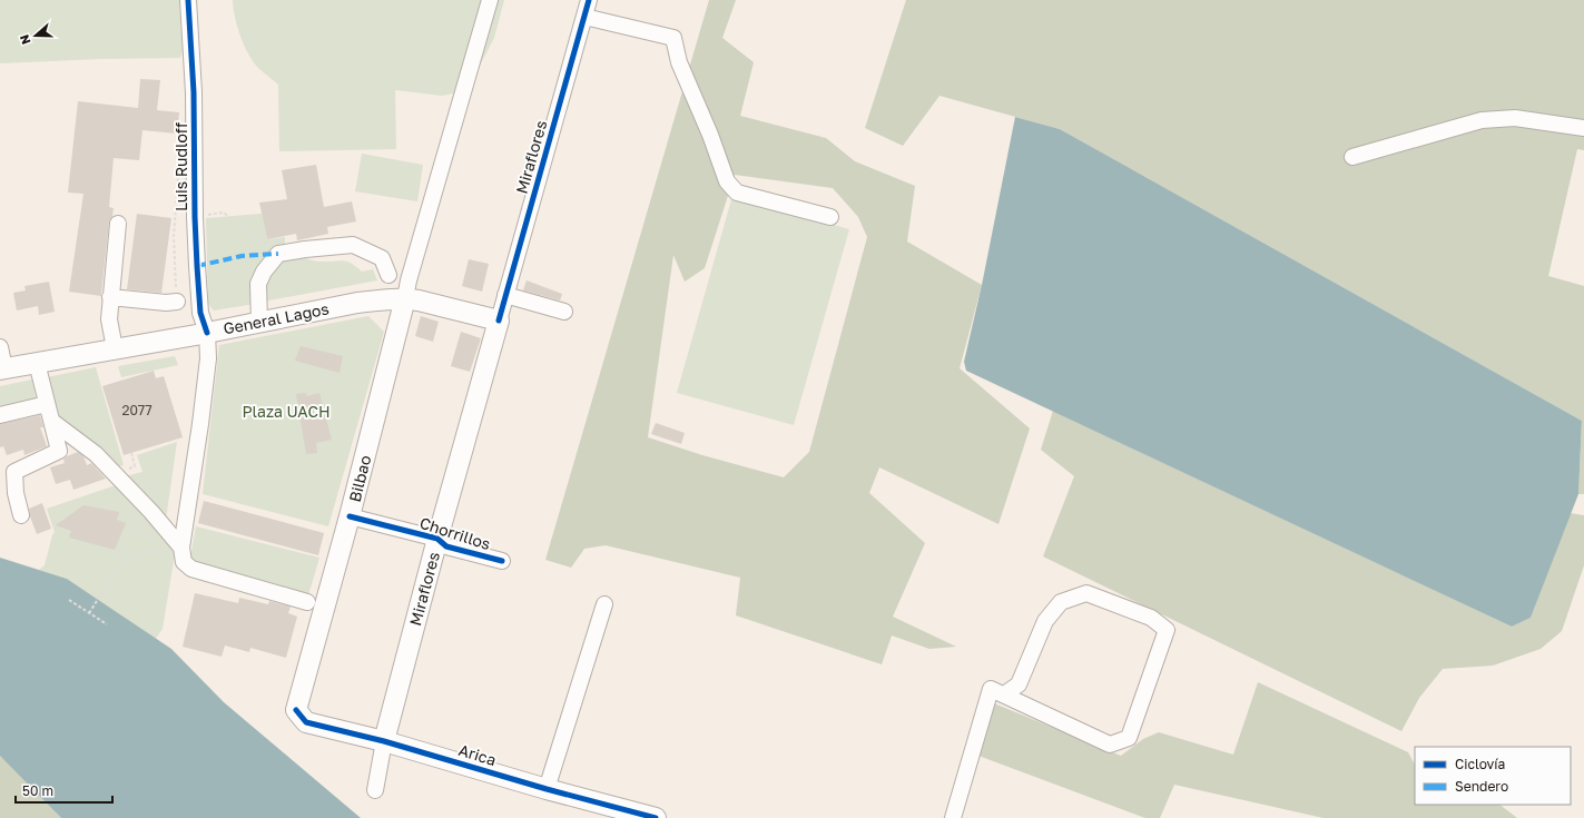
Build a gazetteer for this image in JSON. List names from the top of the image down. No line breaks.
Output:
{"streets":{"main road":["Miraflores","General Lagos","Bilbao","Arica"],"street":["Luis Rudloff","Chorrillos"]},"crossings":[["Miraflores","General Lagos"],["Miraflores","Chorrillos"],["Miraflores","Arica"],["Luis Rudloff","General Lagos"],["General Lagos","Bilbao"],["Bilbao","Chorrillos"],["Bilbao","Arica"]],"parks":["Plaza UACH"],"house_numbers":["2077"],"legend":["Ciclovía","Sendero"],"scale_bar":"50 m","north":"left"}
